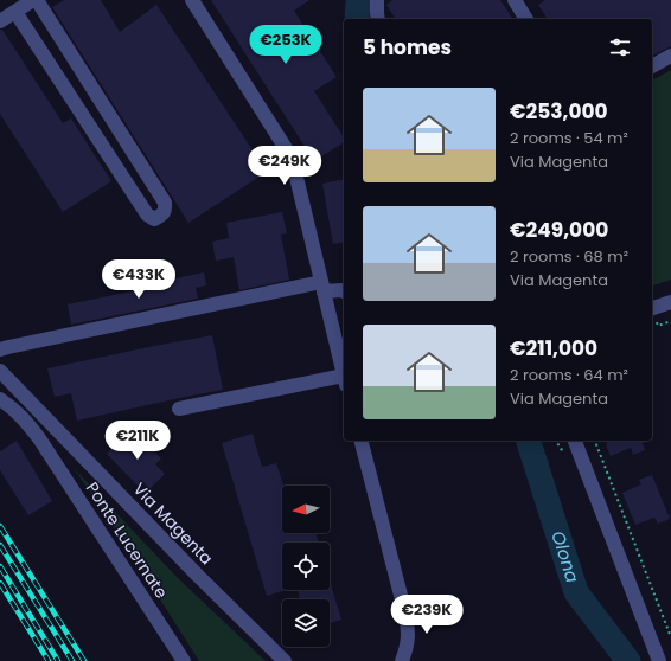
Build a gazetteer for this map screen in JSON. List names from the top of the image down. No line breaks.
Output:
{"streets":{"street":["Via Magenta","Ponte Lucernate"]},"water":["Olona"],"north":"left","page":{"heading":"5 homes","price":["€253K","€249K","€433K","€211K","€239K"],"list":[{"name":"€253,000","note":"2 rooms · 54 m² · Via Magenta"},{"name":"€249,000","note":"2 rooms · 68 m² · Via Magenta"},{"name":"€211,000","note":"2 rooms · 64 m² · Via Magenta"}]}}
